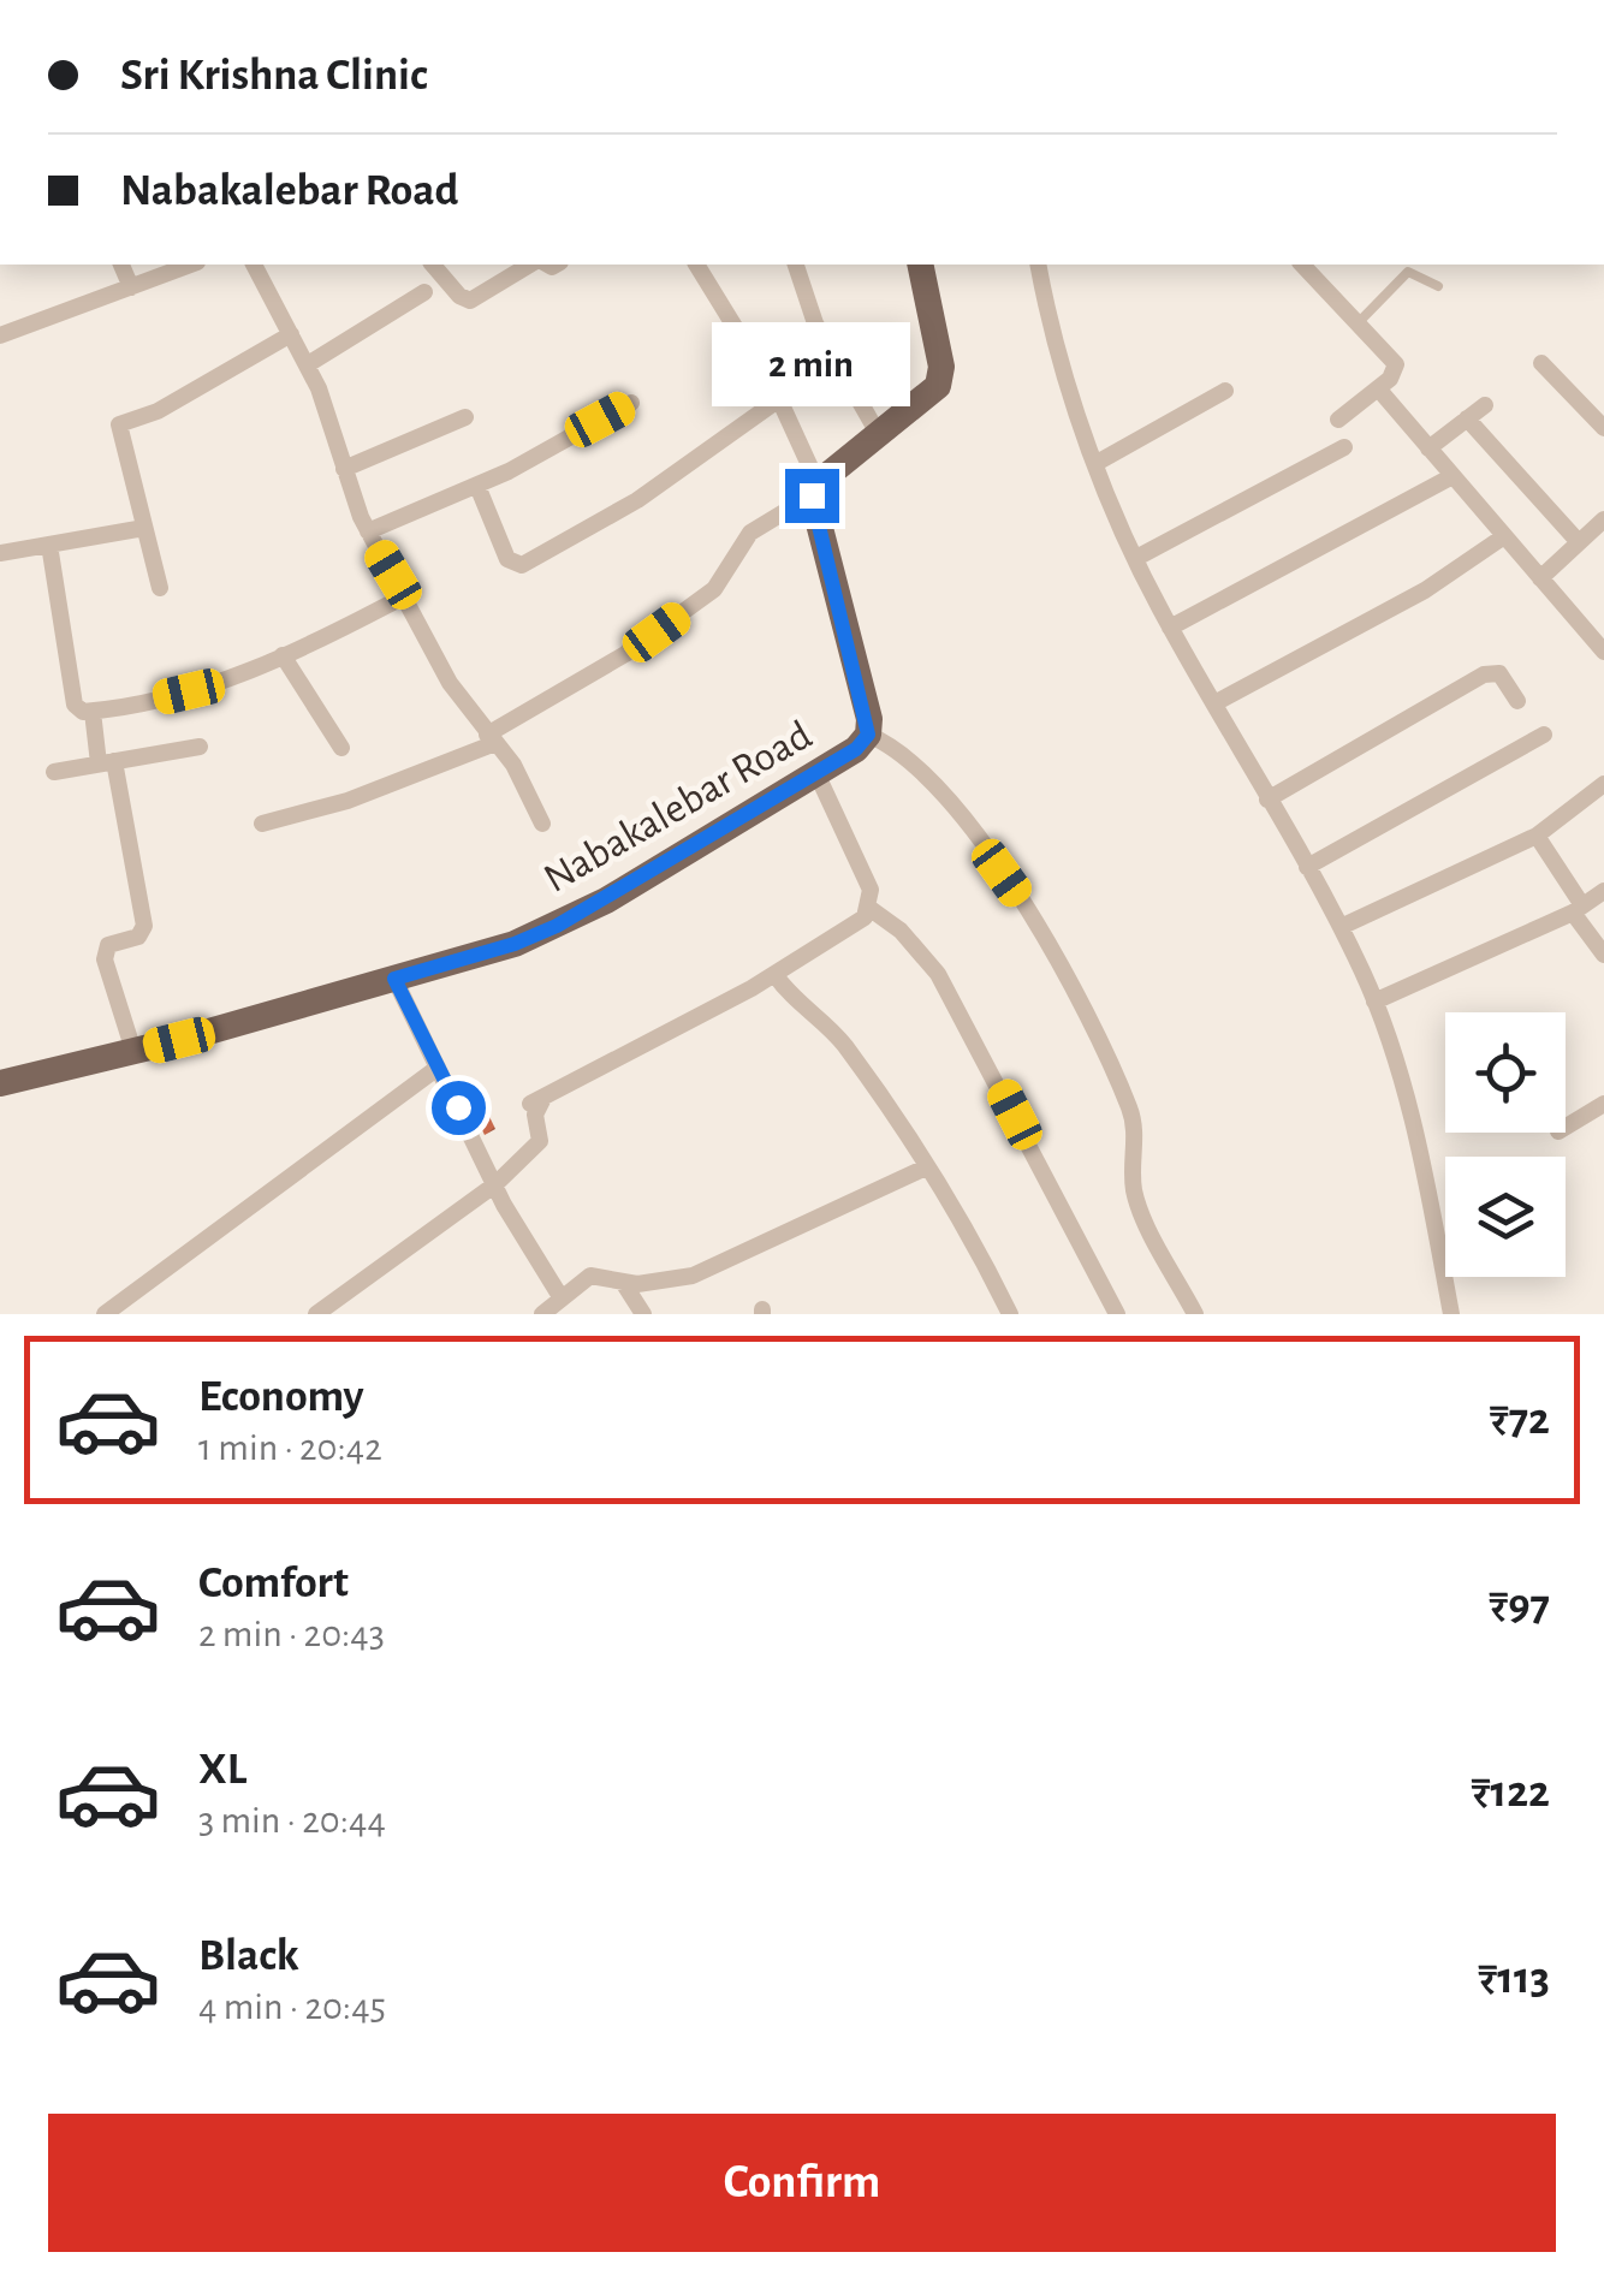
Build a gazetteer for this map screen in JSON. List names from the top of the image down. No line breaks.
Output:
{"streets":{"main road":["Nabakalebar Road"]},"page":{"banner":["Sri Krishna Clinic","Nabakalebar Road"],"bubble":"2 min","list":[{"name":"Economy","note":"1 min · 20:42","value":"₹72"},{"name":"Comfort","note":"2 min · 20:43","value":"₹97"},{"name":"XL","note":"3 min · 20:44","value":"₹122"},{"name":"Black","note":"4 min · 20:45","value":"₹113"}],"buttons":"Confirm"}}
